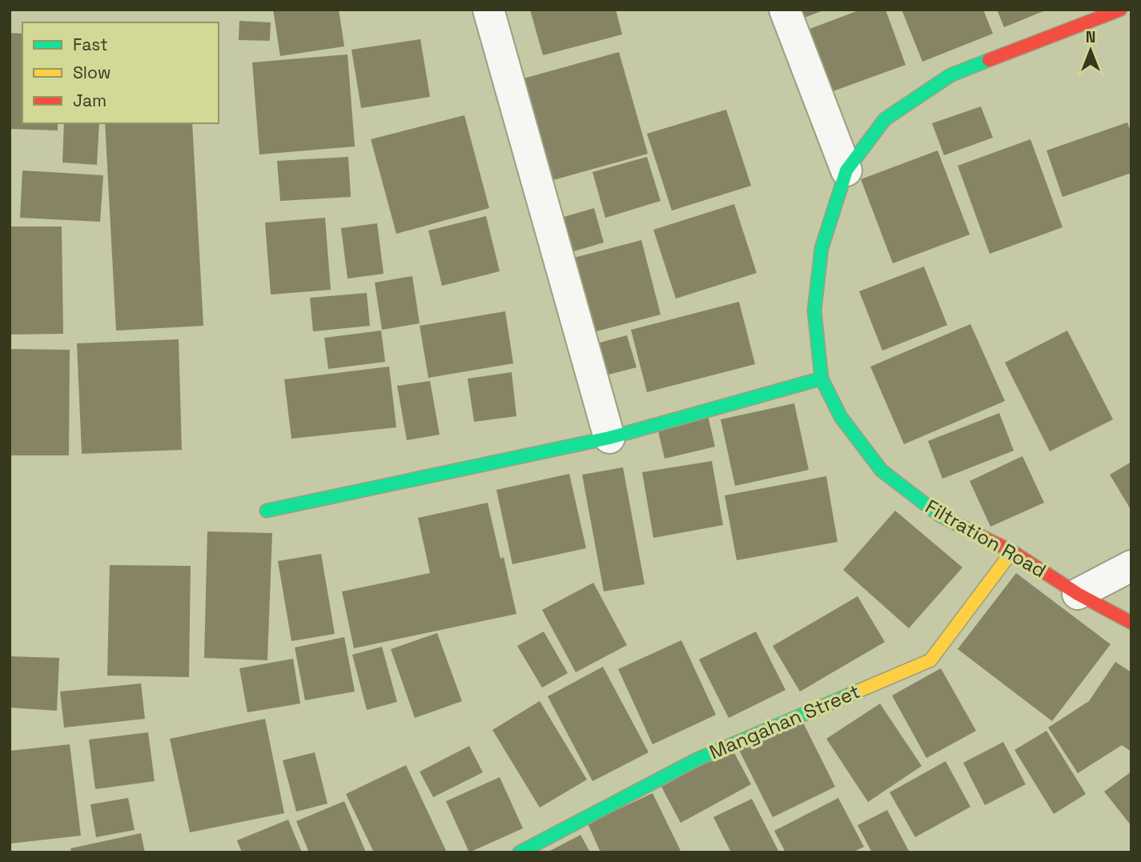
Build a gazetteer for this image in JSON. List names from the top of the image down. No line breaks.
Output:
{"streets":{"street":["Filtration Road","Mangahan Street"]},"crossings":[["Filtration Road","Mangahan Street"]],"legend":["Fast","Slow","Jam"],"north":"top"}
